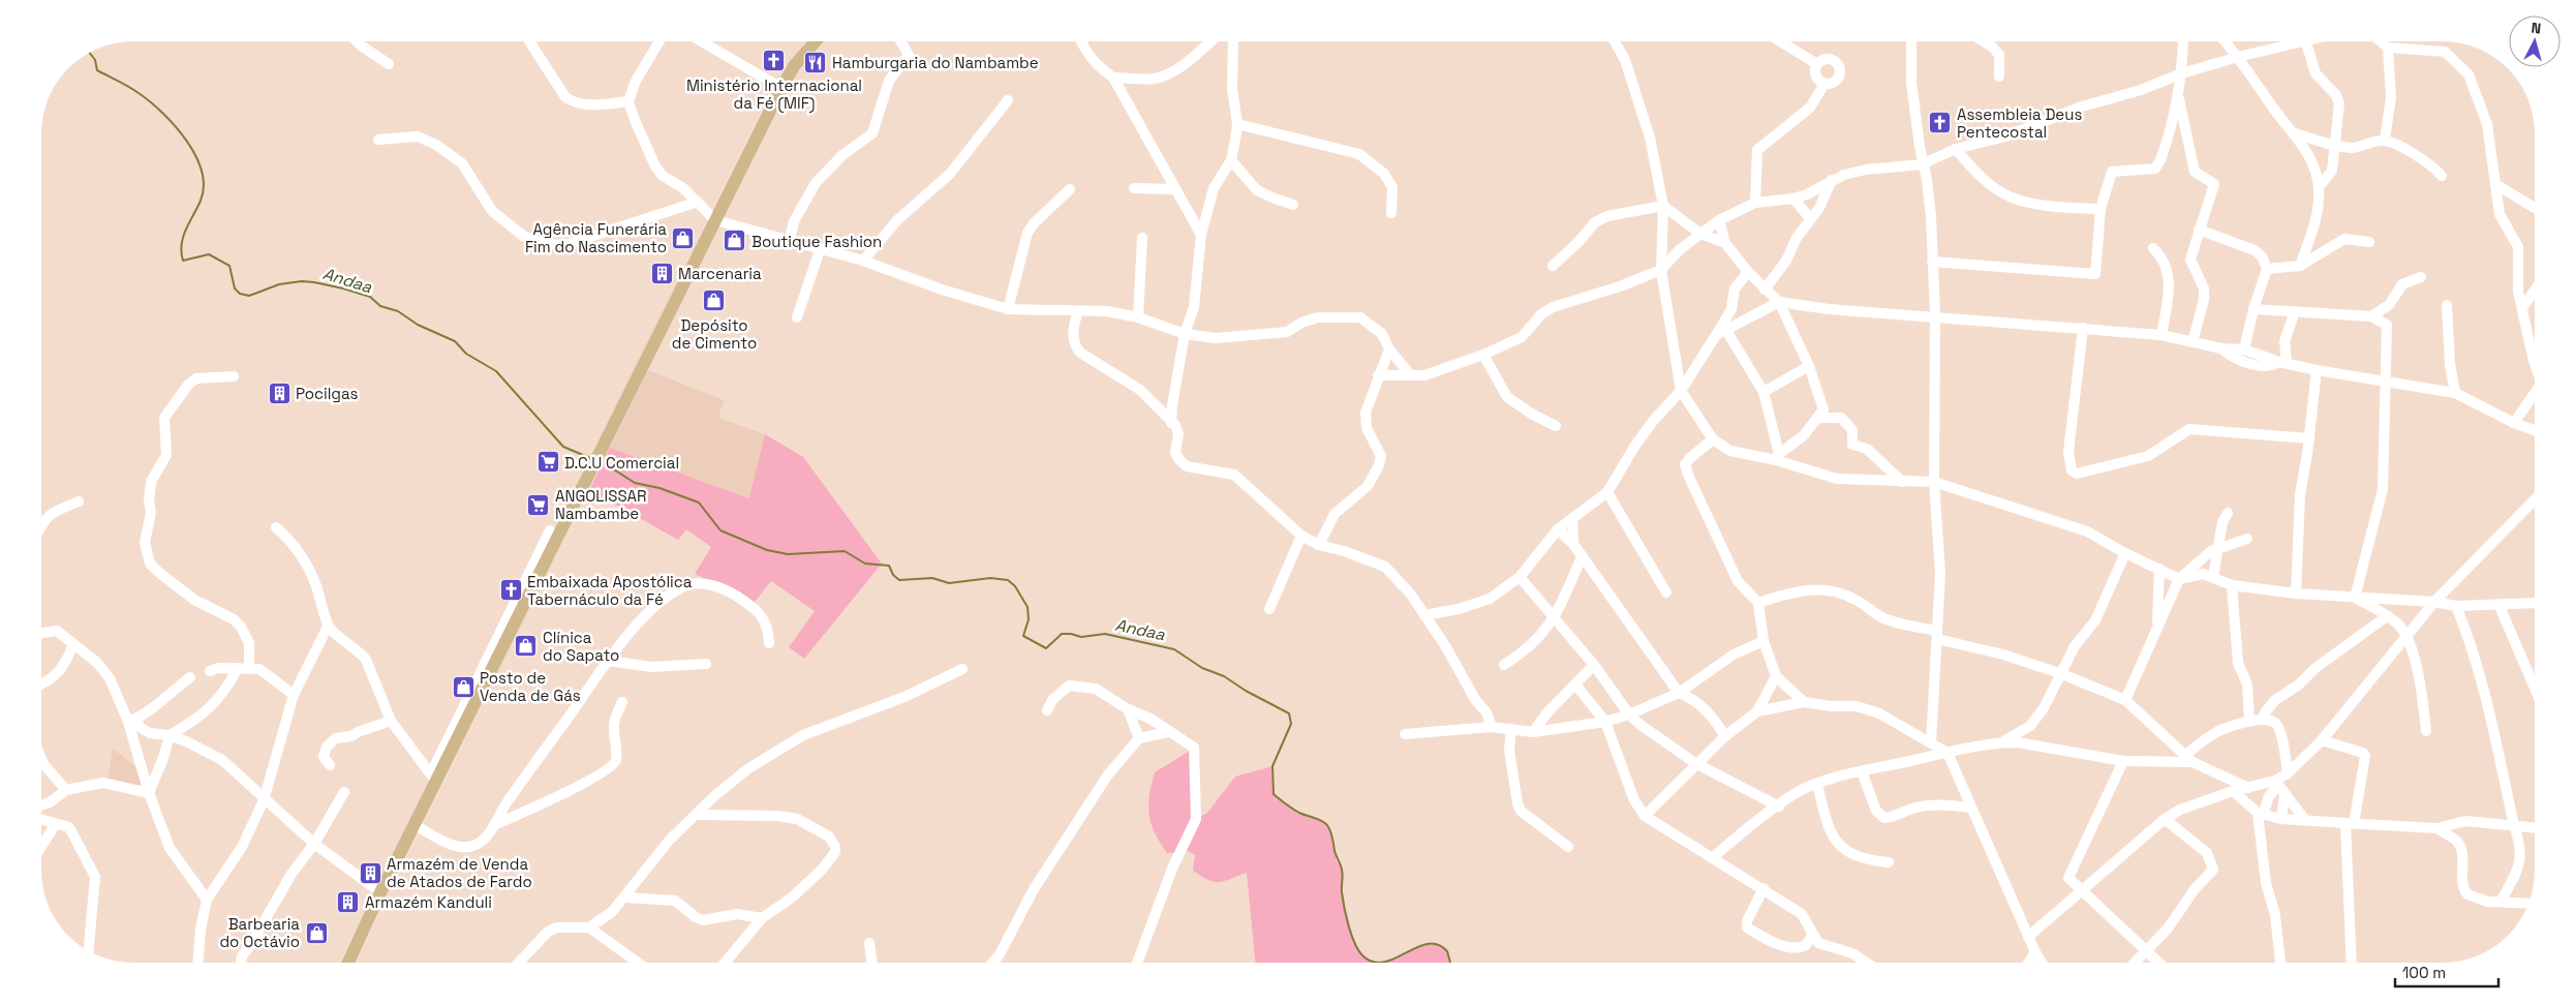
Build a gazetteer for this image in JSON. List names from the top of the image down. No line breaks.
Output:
{"water":["Andaa"],"places":{"church":["Ministério Internacional da Fé (MIF)","Assembleia Deus Pentecostal","Embaixada Apostólica Tabernáculo da Fé"],"restaurant":["Hamburgaria do Nambambe"],"shop":["Agência Funerária Fim do Nascimento","Boutique Fashion","Depósito de Cimento","Clínica do Sapato","Posto de Venda de Gás","Barbearia do Octávio"],"building":["Marcenaria","Pocilgas","Armazém de Venda de Atados de Fardo","Armazém Kanduli"],"supermarket":["D.C.U Comercial","ANGOLISSAR Nambambe"]},"scale_bar":"100 m","north":"top"}
